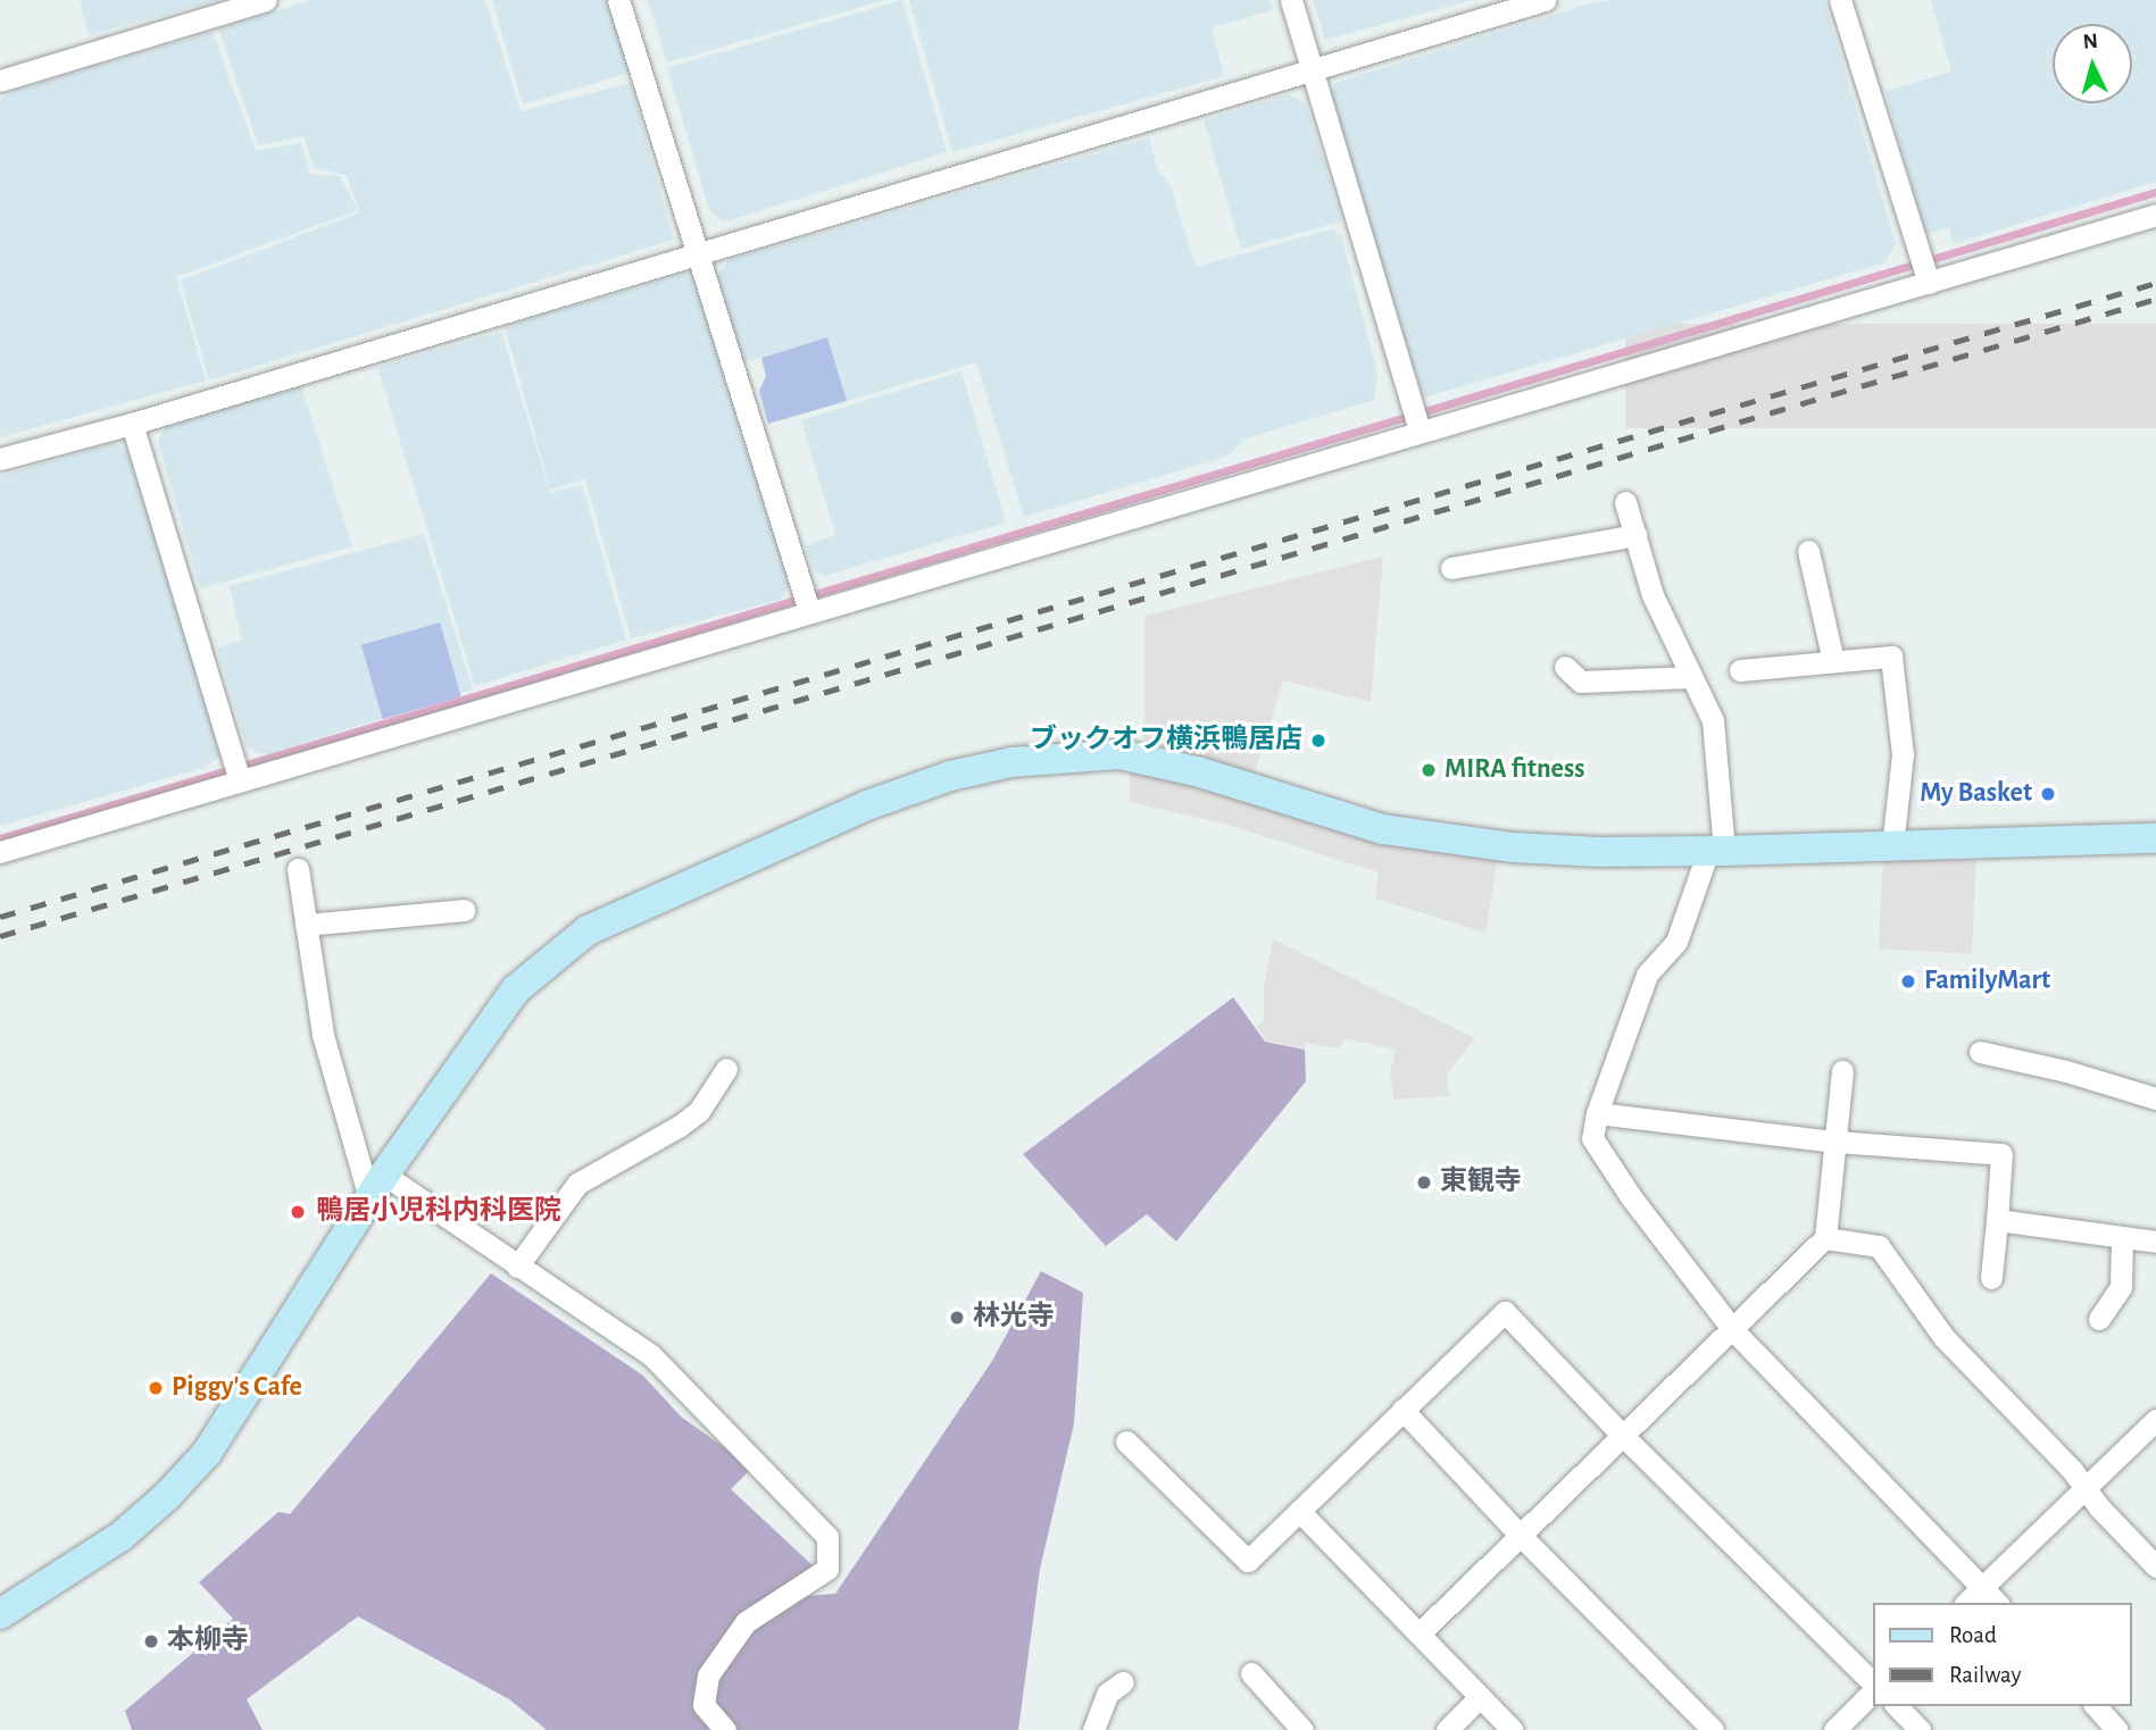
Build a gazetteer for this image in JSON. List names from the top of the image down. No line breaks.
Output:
{"places":["ブックオフ横浜鴨居店","MIRA fitness","My Basket","FamilyMart","東観寺","鴨居小児科内科医院","林光寺","Piggy's Cafe","本柳寺"],"legend":["Road","Railway"],"north":"top"}
